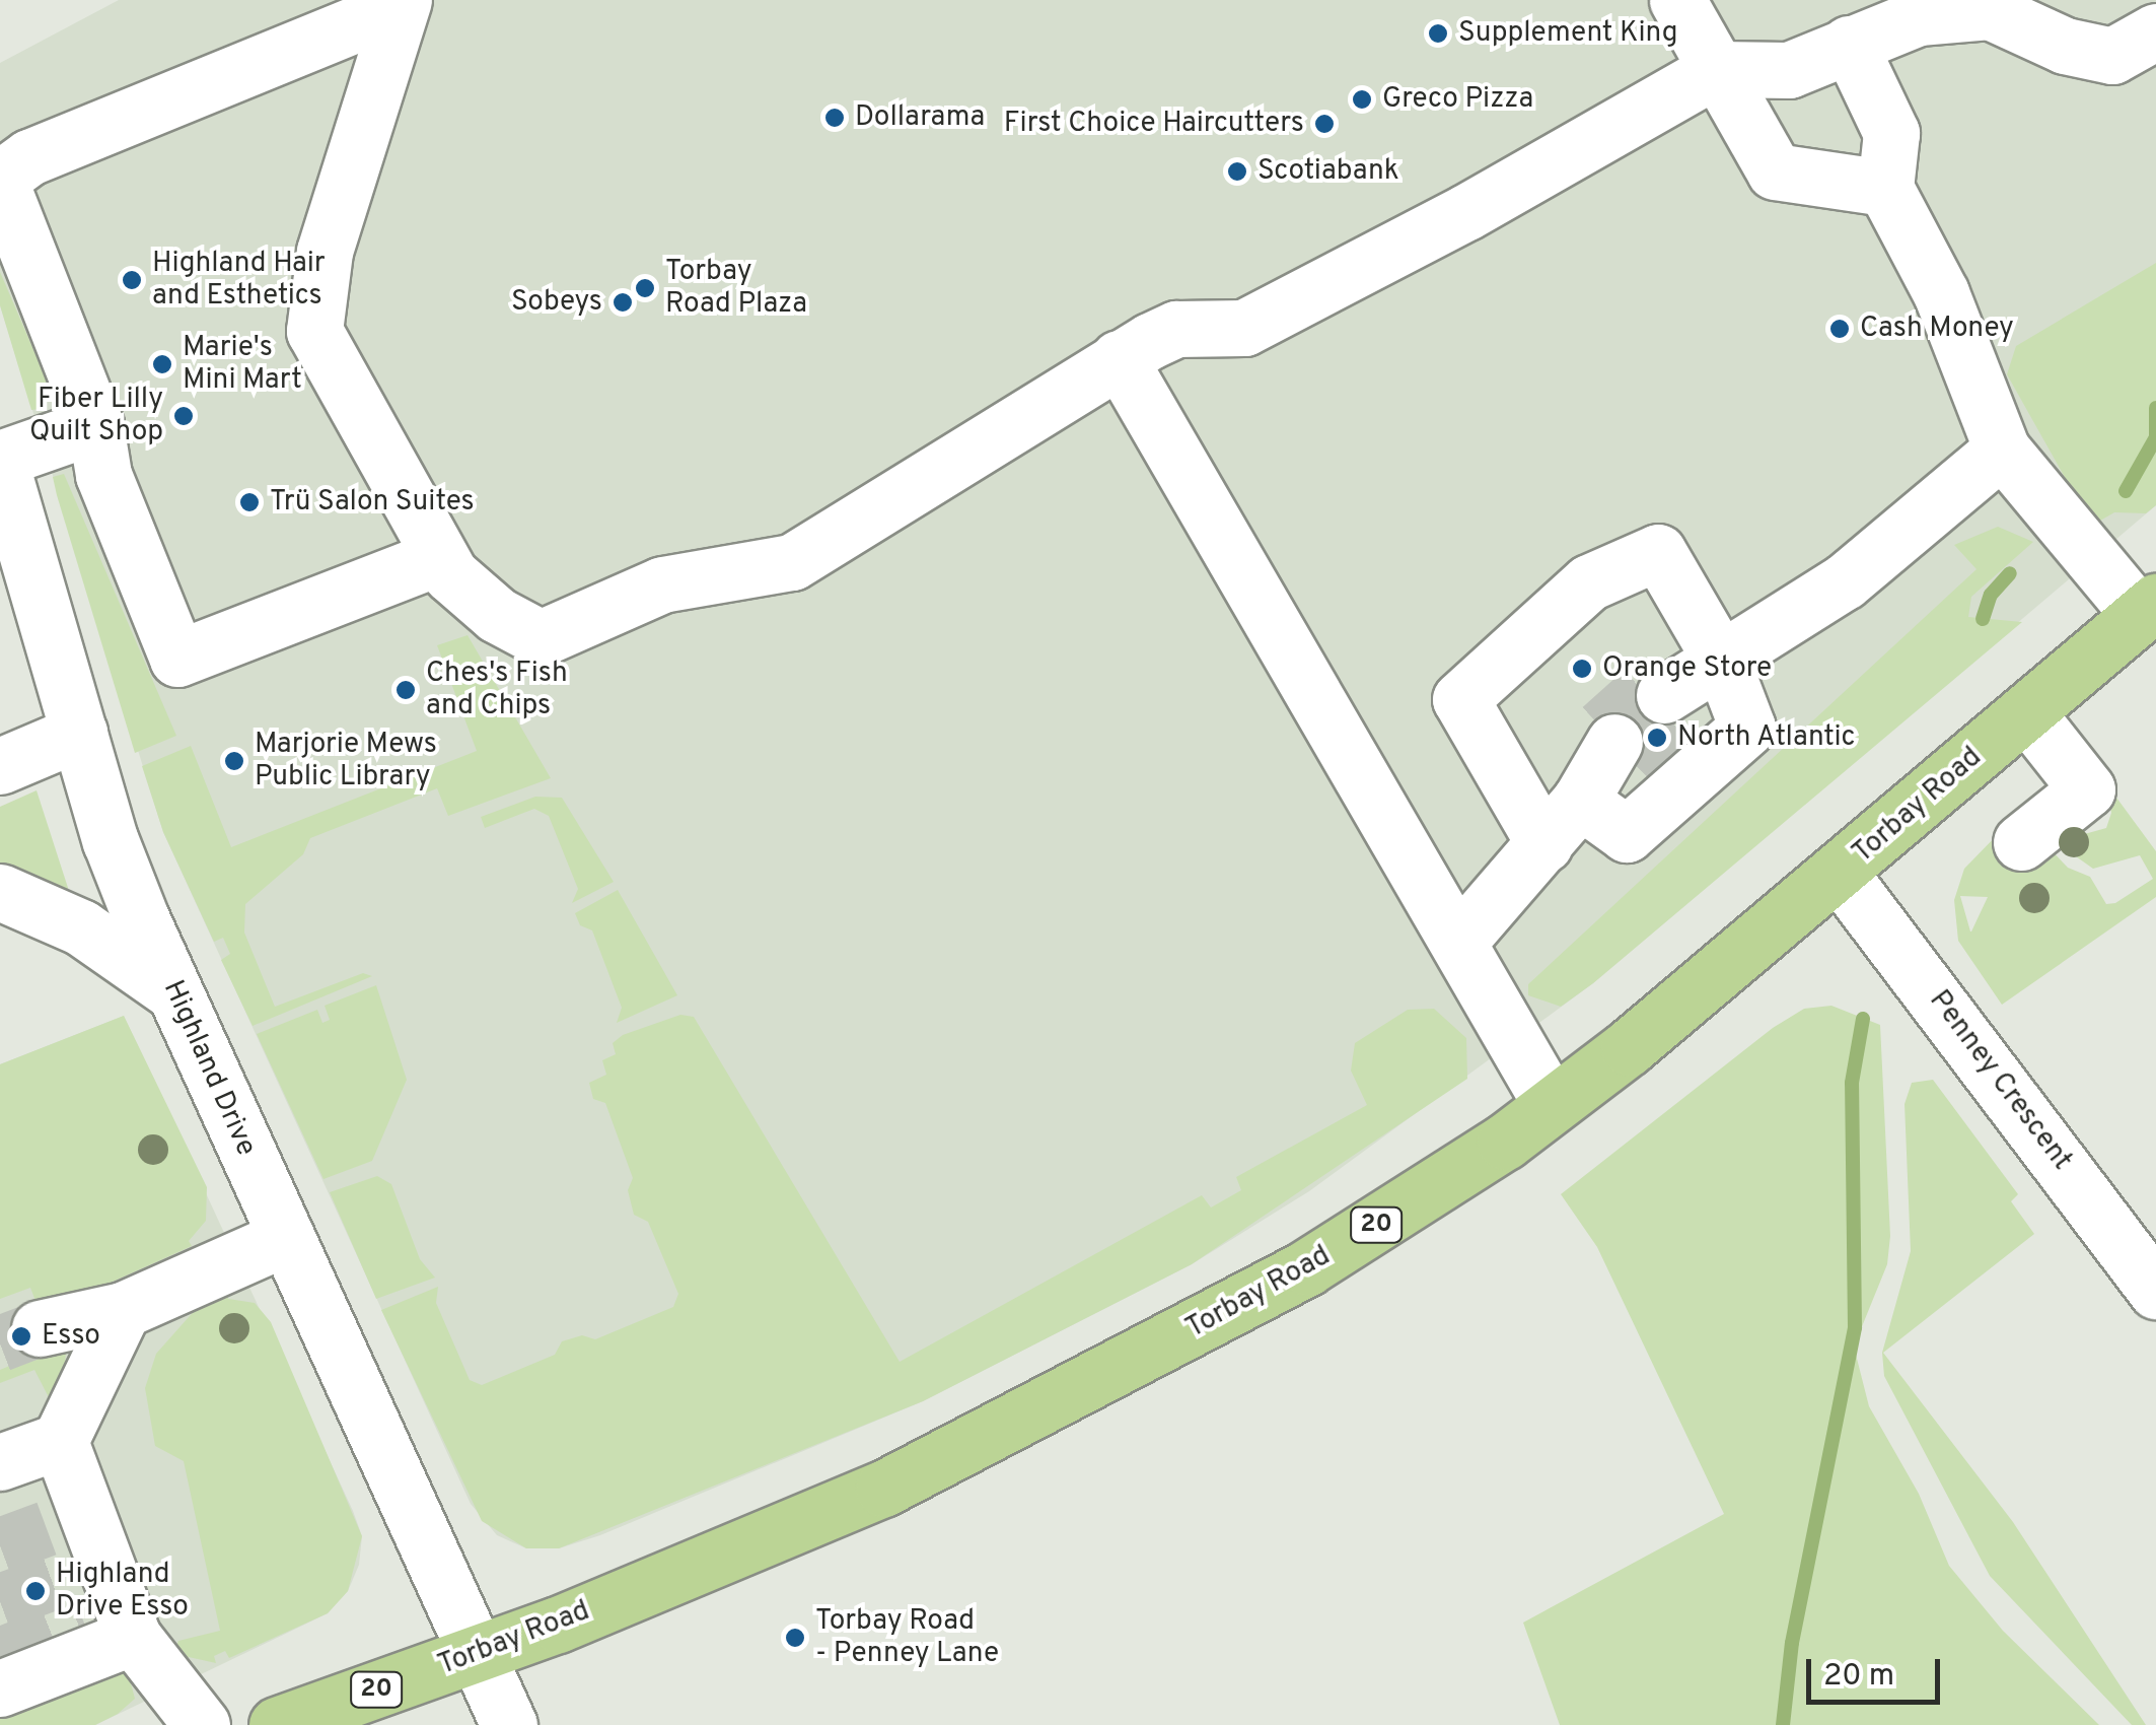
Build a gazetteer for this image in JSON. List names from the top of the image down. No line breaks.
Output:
{"streets":{"main road":["Torbay Road","20"],"street":["Highland Drive","Penney Crescent"]},"crossings":[["Torbay Road","Highland Drive"],["Torbay Road","Penney Crescent"]],"places":["Supplement King","Greco Pizza","Dollarama","First Choice Haircutters","Scotiabank","Highland Hair and Esthetics","Torbay Road Plaza","Sobeys","Cash Money","Marie's Mini Mart","Fiber Lilly Quilt Shop","Trü Salon Suites","Orange Store","Ches's Fish and Chips","North Atlantic","Marjorie Mews Public Library","Esso","Highland Drive Esso","Torbay Road - Penney Lane"],"scale_bar":"20 m"}
